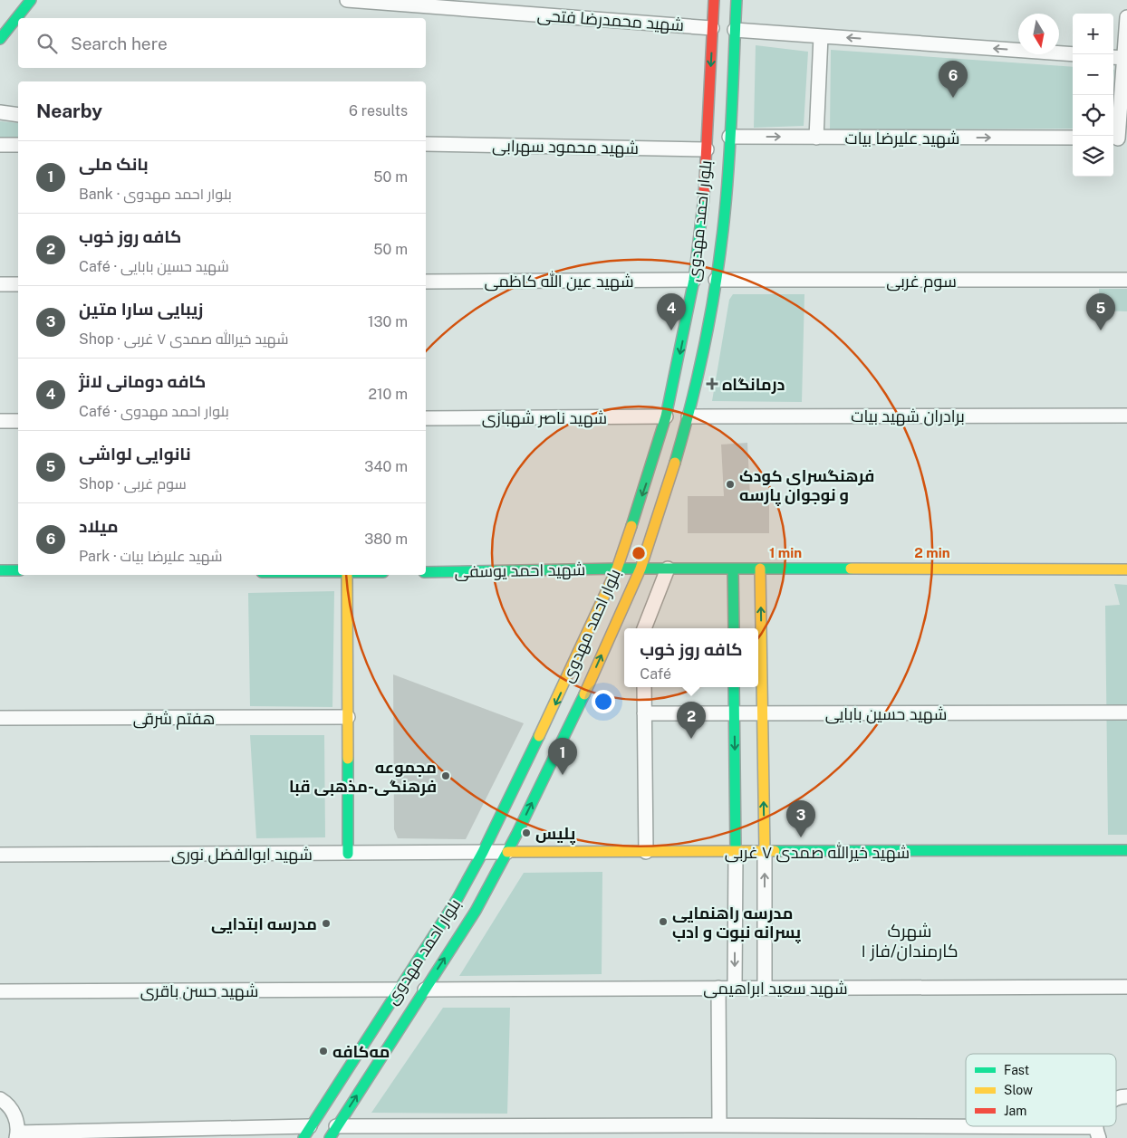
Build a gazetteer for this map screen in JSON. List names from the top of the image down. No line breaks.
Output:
{"streets":{"main road":["بلوار احمد مهدوی","شهید احمد یوسفی","شهید خیرالله صمدی ۷ غربی"],"street":["شهید محمدرضا فتحی","شهید علیرضا بیات","شهید محمود سهرابی","شهید عین الله کاظمی","سوم غربی","برادران شهید بیات","شهید ناصر شهبازی","شهید حسین بابایی","هفتم شرقی","شهید ابوالفضل نوری","شهید سعید ابراهیمی","شهید حسن باقری"]},"crossings":[["شهید محمدرضا فتحی","بلوار احمد مهدوی"],["شهید علیرضا بیات","بلوار احمد مهدوی"],["شهید محمود سهرابی","بلوار احمد مهدوی"],["بلوار احمد مهدوی","شهید عین الله کاظمی"],["بلوار احمد مهدوی","سوم غربی"],["بلوار احمد مهدوی","برادران شهید بیات"],["بلوار احمد مهدوی","شهید ناصر شهبازی"],["بلوار احمد مهدوی","شهید احمد یوسفی"],["بلوار احمد مهدوی","شهید خیرالله صمدی ۷ غربی"],["بلوار احمد مهدوی","شهید ابوالفضل نوری"],["بلوار احمد مهدوی","شهید سعید ابراهیمی"],["بلوار احمد مهدوی","شهید حسن باقری"],["شهید خیرالله صمدی ۷ غربی","شهید ابوالفضل نوری"]],"districts":["شهرک کارمندان/فاز ۱"],"places":{"health":["درمانگاه"],"other":["فرهنگسرای کودک و نوجوان پارسه","مجموعه فرهنگی-مذهبی قبا","پلیس","مدرسه راهنمایی پسرانه نبوت و ادب","مدرسه ابتدایی","مه‌کافه"]},"legend":["Fast","Slow","Jam"],"north":"bottom","page":{"map_buttons":["+","−"],"search":"Search here","pins":["6","4","5","2","1","3"],"heading":["Nearby","6 results"],"list":[{"mark":"1","name":"بانک ملی","note":"Bank · بلوار احمد مهدوی","value":"50 m"},{"mark":"2","name":"کافه روز خوب","note":"Café · شهید حسین بابایی","value":"50 m"},{"mark":"3","name":"زیبایی سارا متین","note":"Shop · شهید خیرالله صمدی ۷ غربی","value":"130 m"},{"mark":"4","name":"کافه دومانی لانژ","note":"Café · بلوار احمد مهدوی","value":"210 m"},{"mark":"5","name":"نانوایی لواشی","note":"Shop · سوم غربی","value":"340 m"},{"mark":"6","name":"میلاد","note":"Park · شهید علیرضا بیات","value":"380 m"}],"popup":["کافه روز خوب","Café"]},"rings":["1 min","2 min"]}
